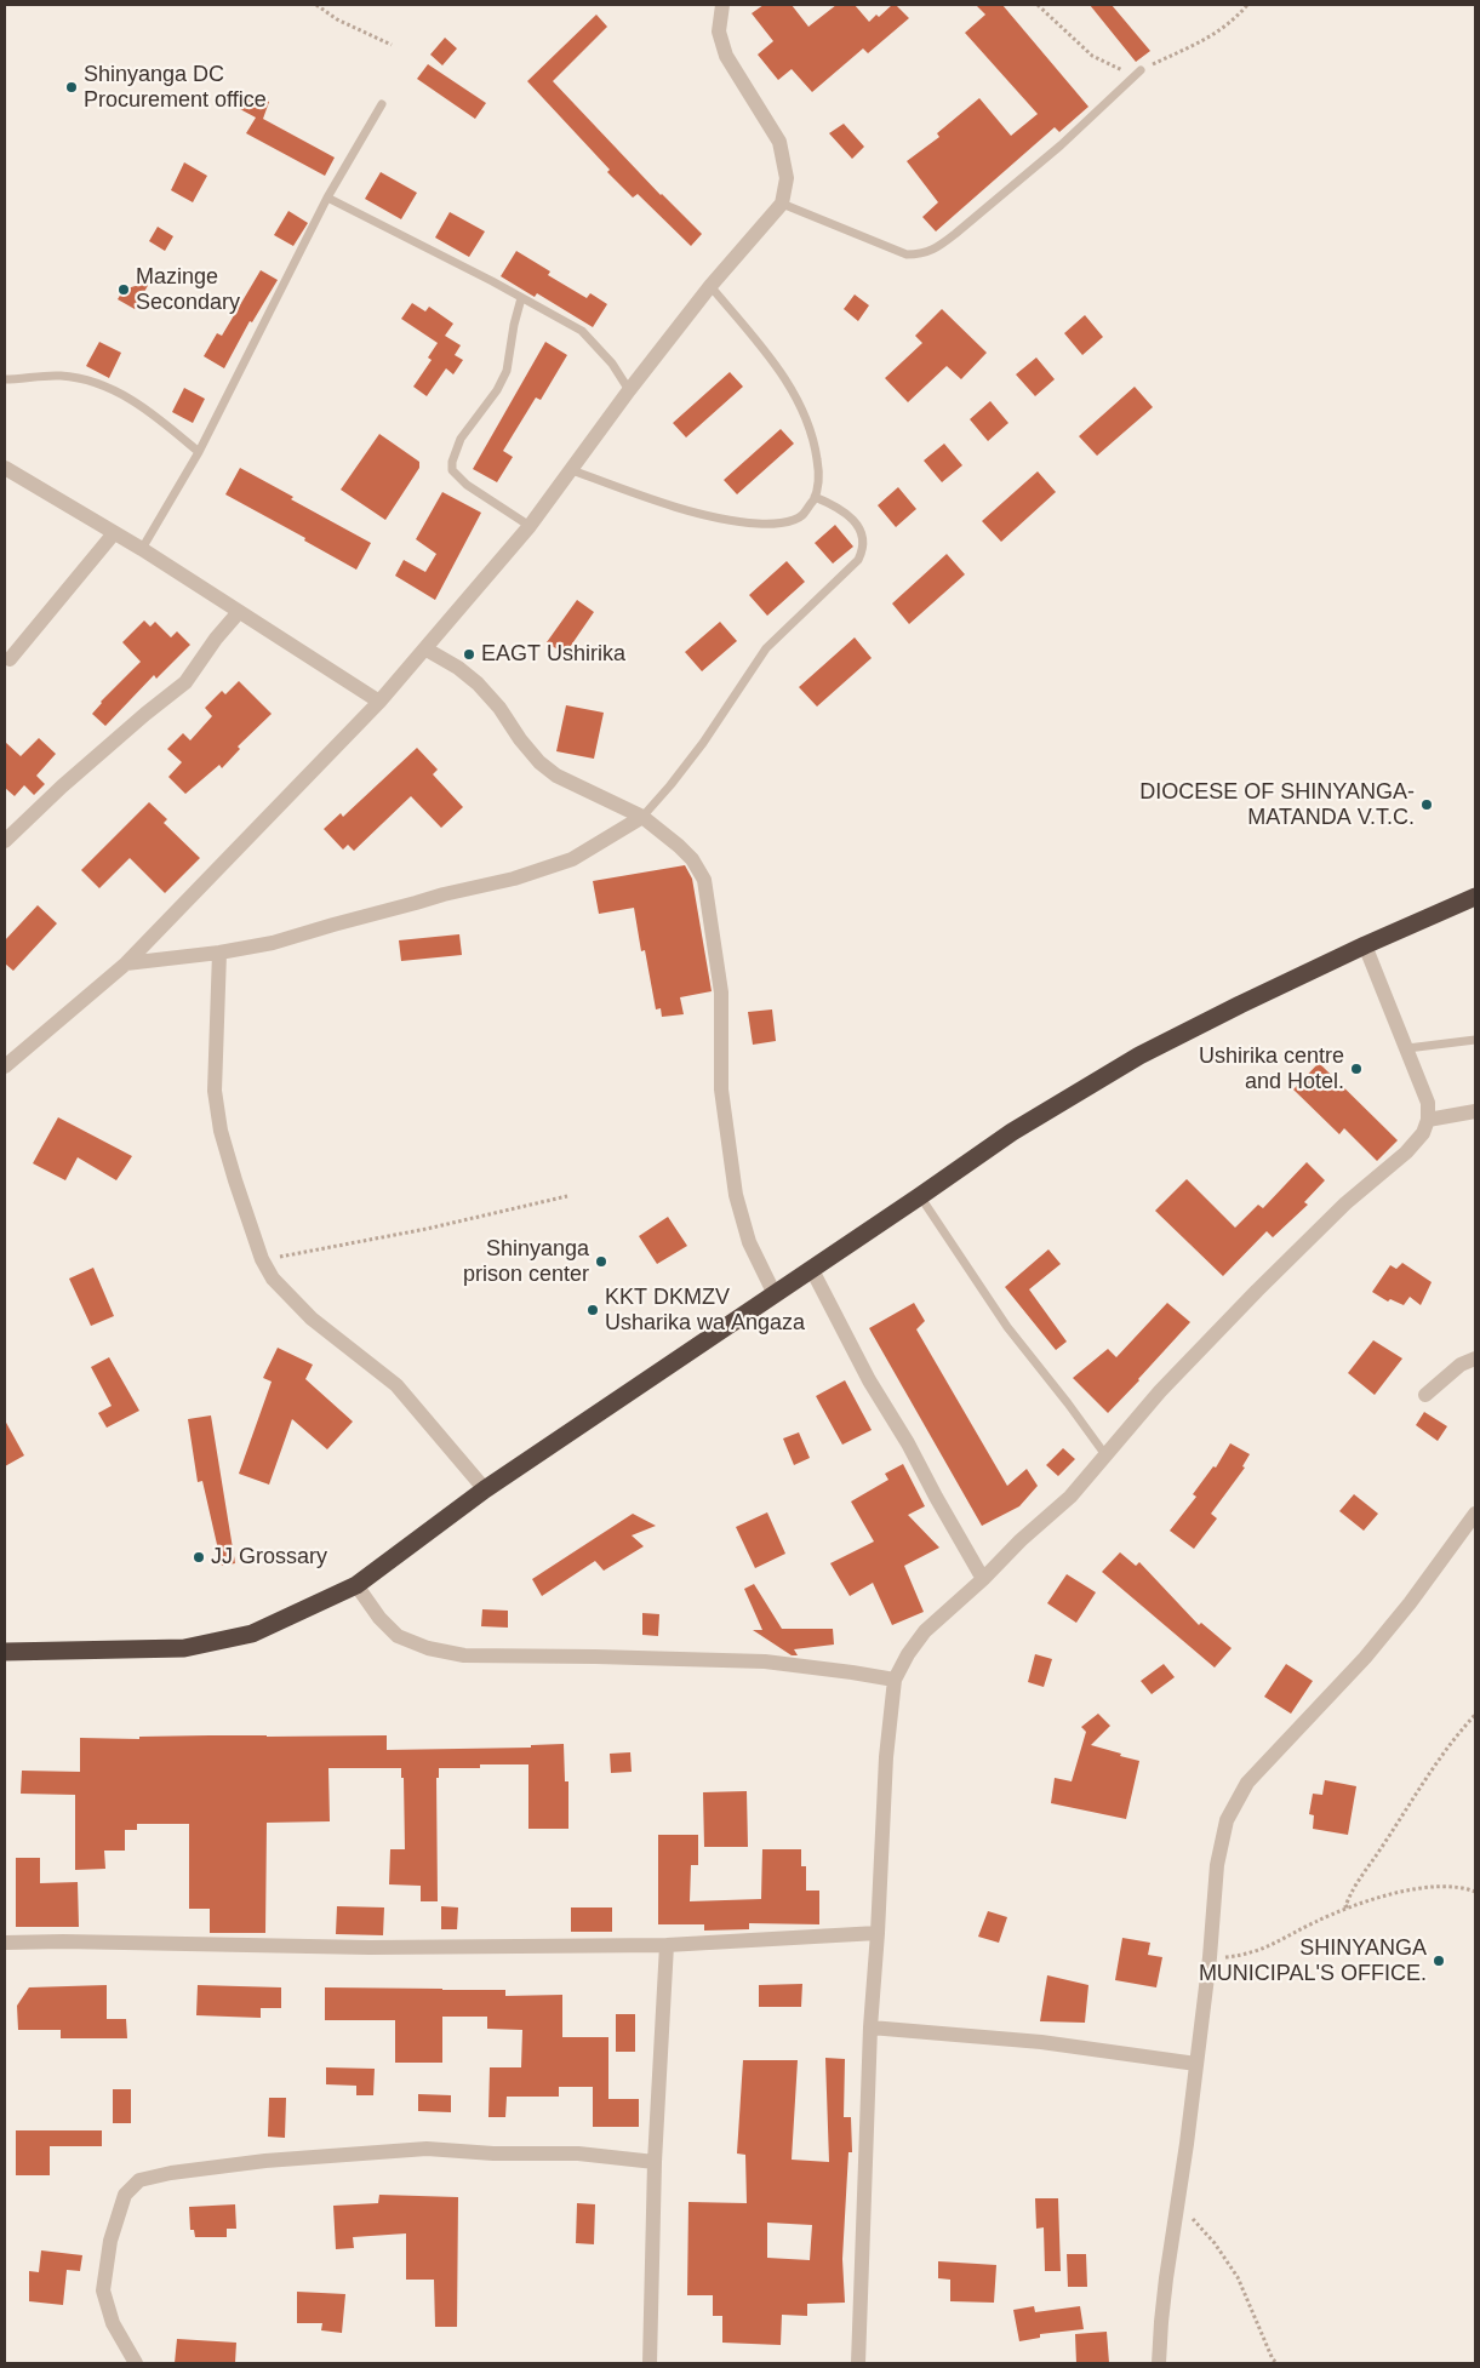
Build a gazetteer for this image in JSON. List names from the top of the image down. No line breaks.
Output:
{"places":["Shinyanga DC Procurement office","Mazinge Secondary","EAGT Ushirika","DIOCESE OF SHINYANGA- MATANDA V.T.C.","Ushirika centre and Hotel.","Shinyanga prison center","KKT DKMZV Usharika wa Angaza","JJ Grossary","SHINYANGA MUNICIPAL'S OFFICE."]}
